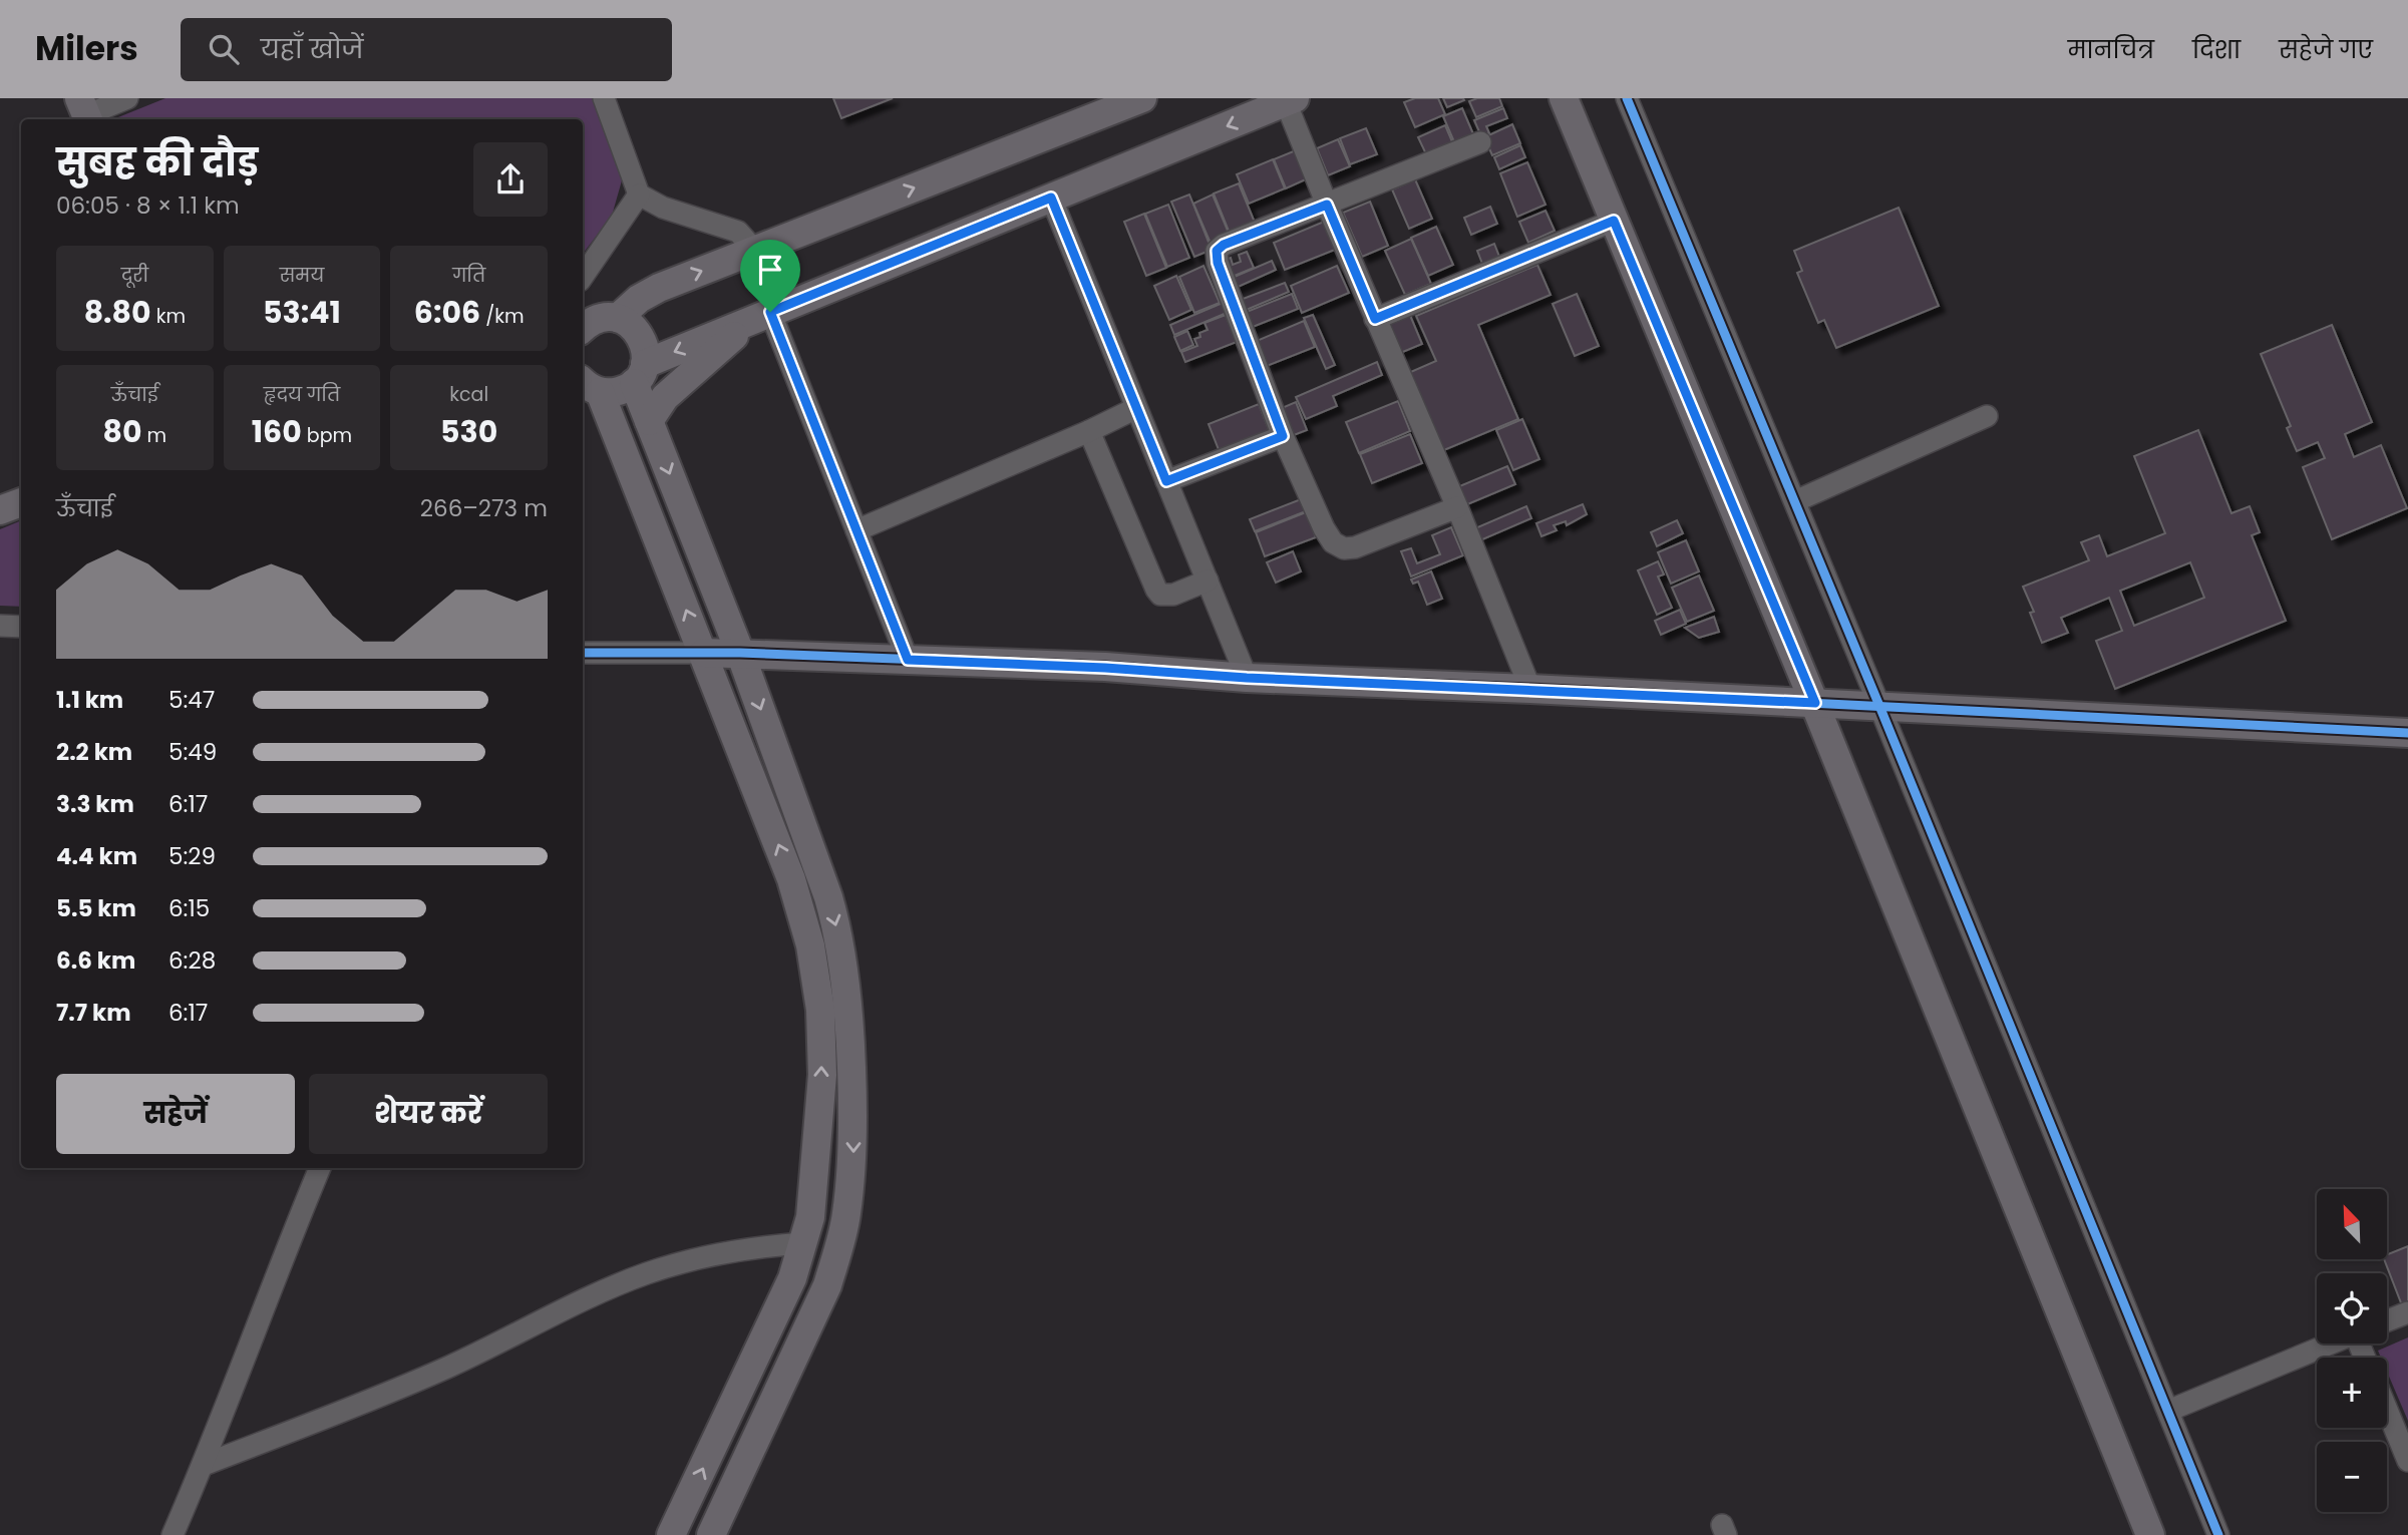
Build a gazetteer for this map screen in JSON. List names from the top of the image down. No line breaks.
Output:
{"north":"top left","page":{"header":"Milers","search":"यहाँ खोजें","nav":["मानचित्र","दिशा","सहेजे गए"],"heading":["सुबह की दौड़","06:05 · 8 × 1.1 km"],"stats":[["दूरी","8.80 km"],["समय","53:41"],["गति","6:06 /km"],["ऊँचाई","80 m"],["हृदय गति","160 bpm"],["kcal","530"]],"chart":["ऊँचाई","266–273 m"],"list":[{"name":"1.1 km","note":"5:47"},{"name":"2.2 km","note":"5:49"},{"name":"3.3 km","note":"6:17"},{"name":"4.4 km","note":"5:29"},{"name":"5.5 km","note":"6:15"},{"name":"6.6 km","note":"6:28"},{"name":"7.7 km","note":"6:17"}],"buttons":["सहेजें","शेयर करें"],"map_buttons":["+","−"]}}
